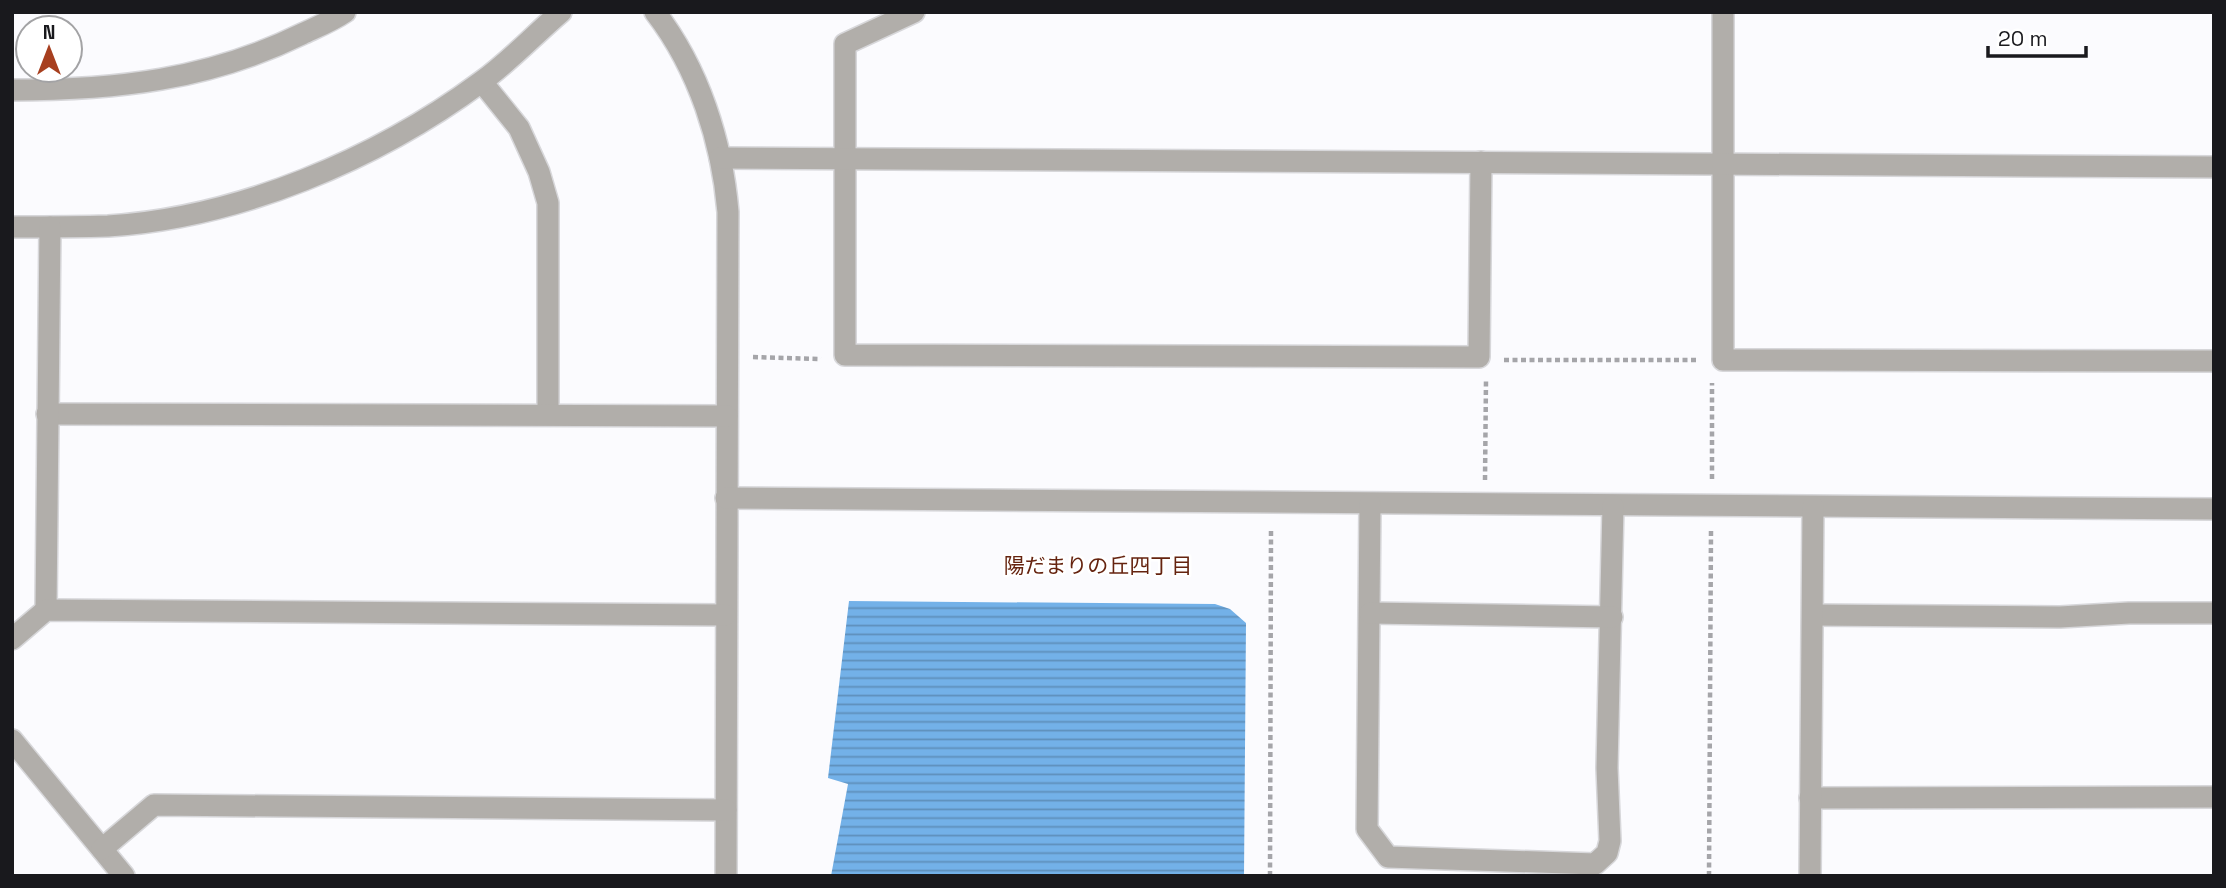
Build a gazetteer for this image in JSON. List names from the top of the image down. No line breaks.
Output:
{"districts":["陽だまりの丘四丁目"],"scale_bar":"20 m","north":"top"}
